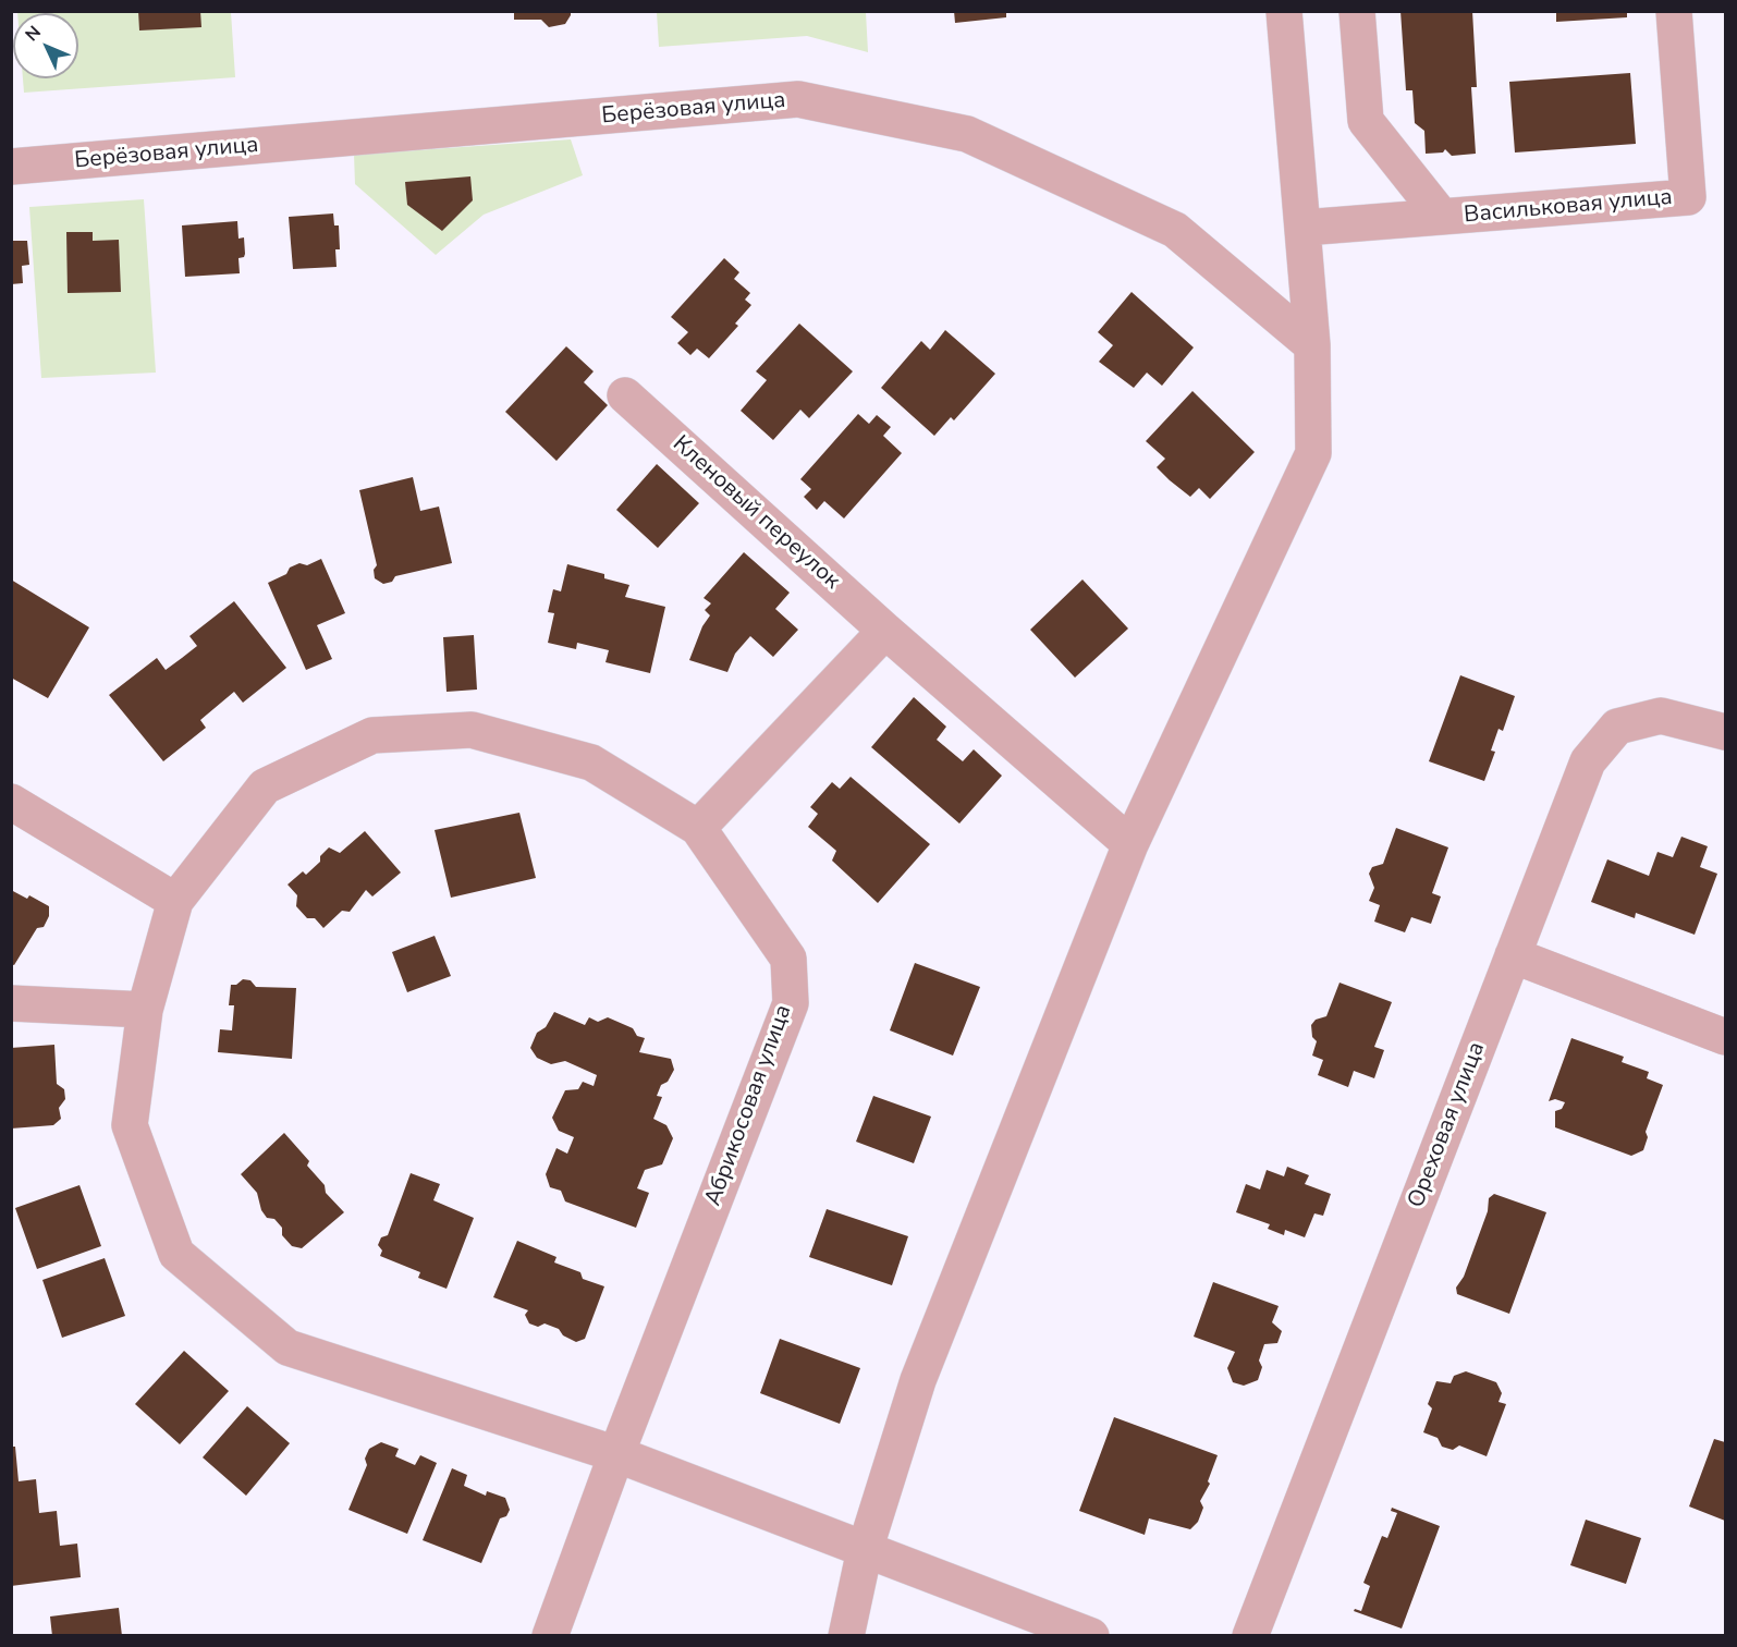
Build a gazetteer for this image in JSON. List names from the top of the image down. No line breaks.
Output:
{"streets":{"street":["Берёзовая улица","Васильковая улица","Кленовый переулок","Абрикосовая улица","Ореховая улица"]},"north":"top left"}
